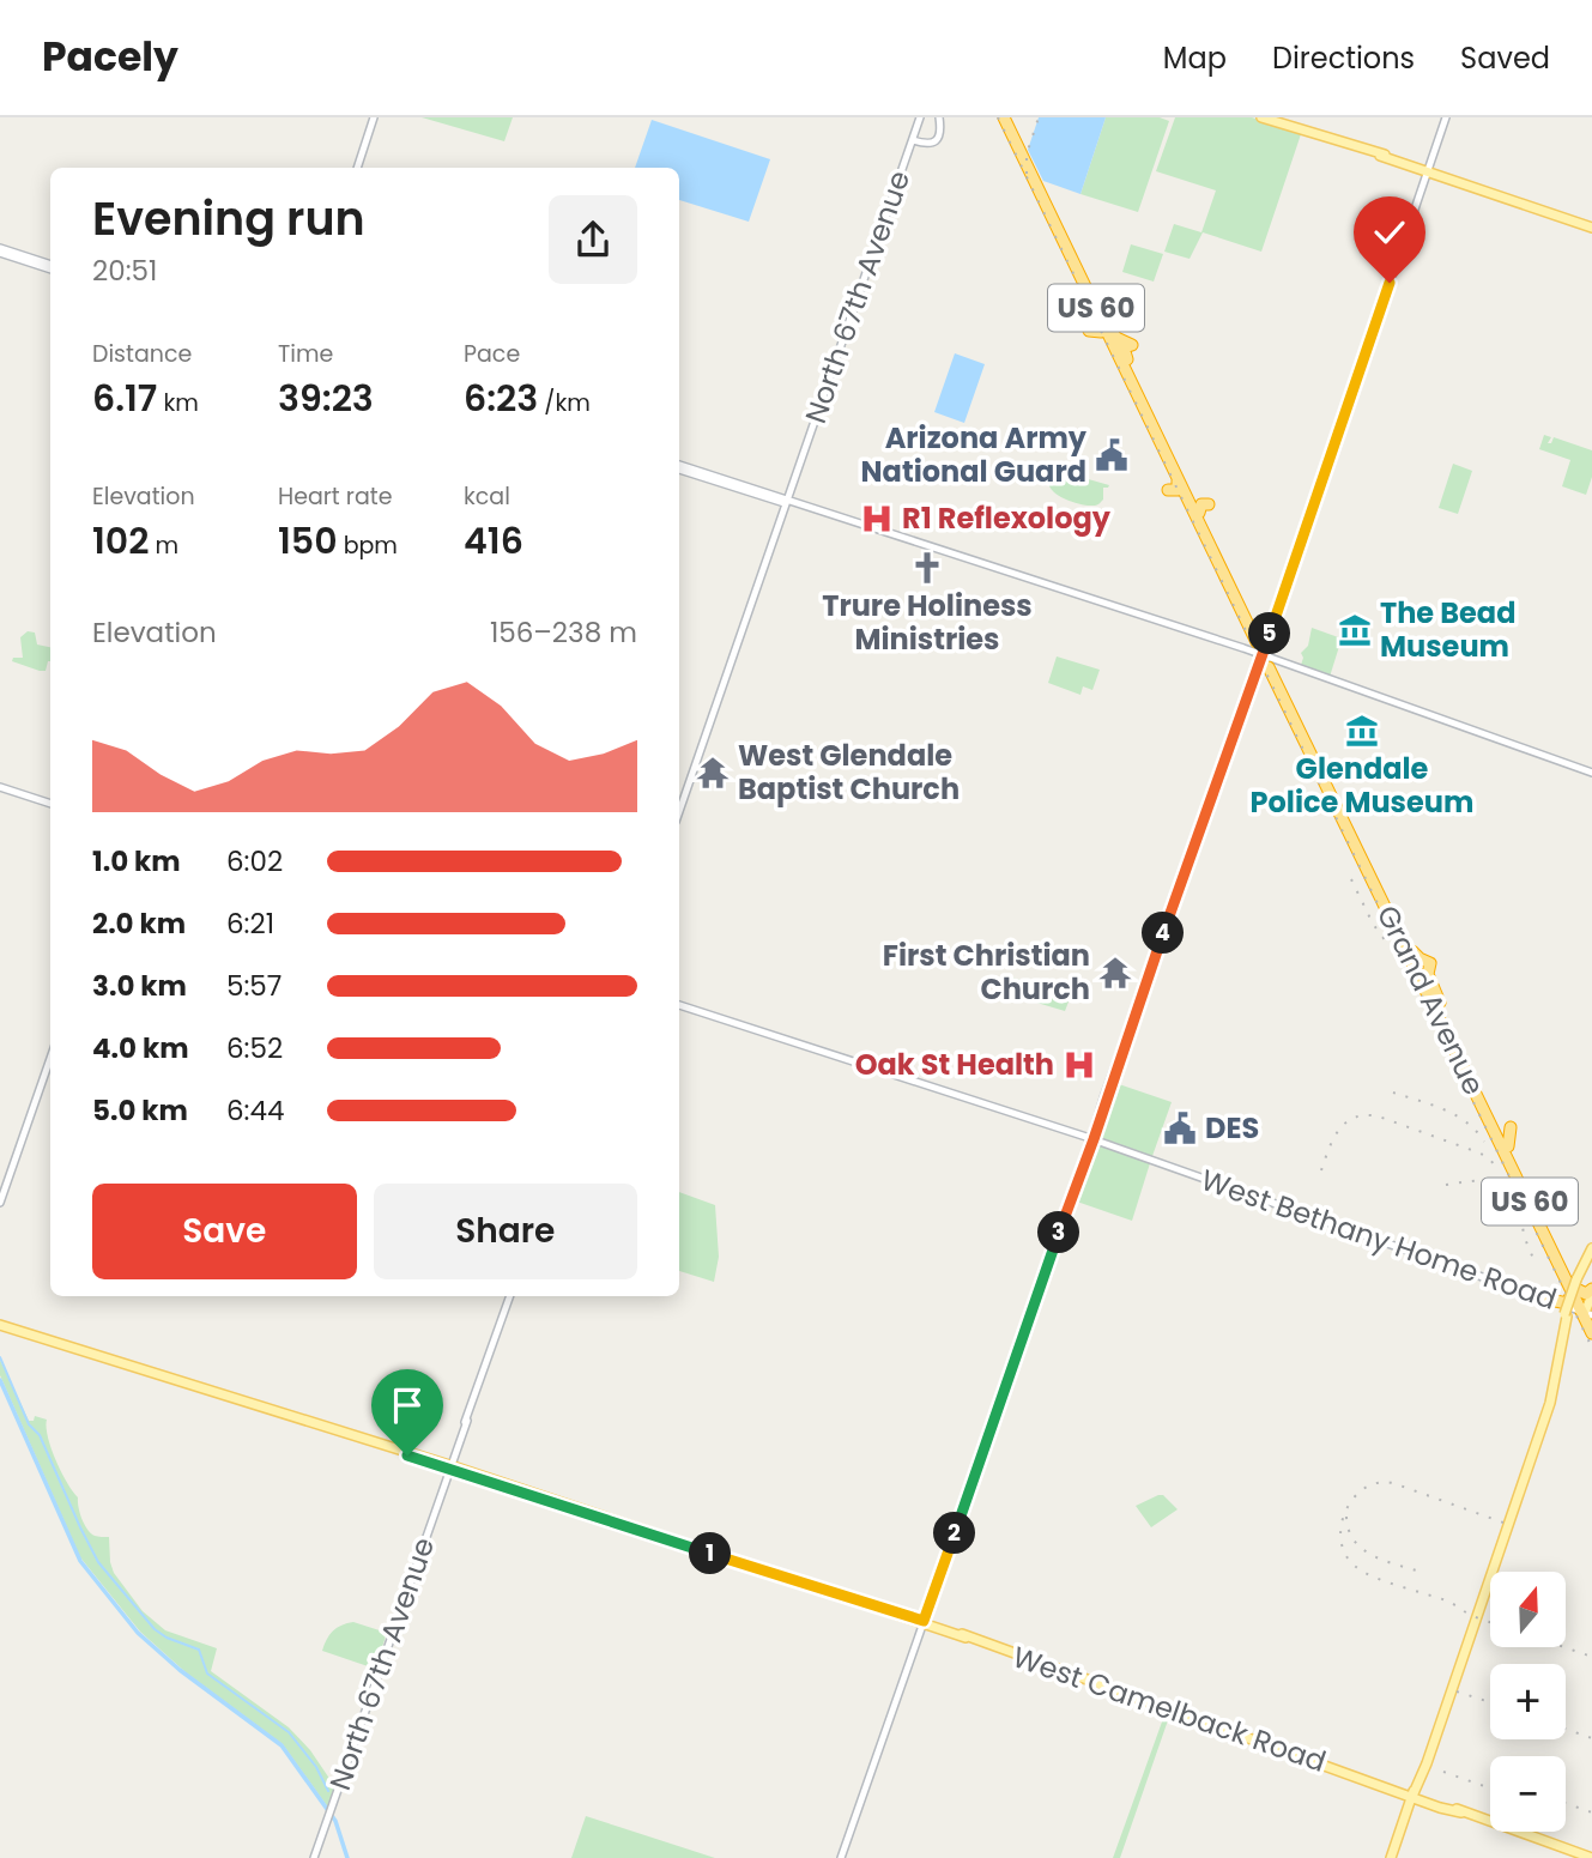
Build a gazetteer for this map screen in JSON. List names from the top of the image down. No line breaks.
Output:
{"streets":{"highway":["US 60","Grand Avenue"],"main road":["North 67th Avenue","West Bethany Home Road","West Camelback Road"]},"crossings":[["North 67th Avenue","West Camelback Road"],["Grand Avenue","West Bethany Home Road"]],"places":{"public building":["Arizona Army National Guard","DES"],"hospital":["R1 Reflexology","Oak St Health"],"church":["Trure Holiness Ministries"],"museum":["The Bead Museum","Glendale Police Museum"],"temple":["West Glendale Baptist Church","First Christian Church"]},"north":"top","page":{"header":"Pacely","nav":["Map","Directions","Saved"],"heading":["Evening run","20:51"],"stats":[["Distance","6.17 km"],["Time","39:23"],["Pace","6:23 /km"],["Elevation","102 m"],["Heart rate","150 bpm"],["kcal","416"]],"chart":["Elevation","156–238 m"],"pins":["5","4","3","2","1"],"list":[{"name":"1.0 km","note":"6:02"},{"name":"2.0 km","note":"6:21"},{"name":"3.0 km","note":"5:57"},{"name":"4.0 km","note":"6:52"},{"name":"5.0 km","note":"6:44"}],"buttons":["Save","Share"],"map_buttons":["+","−"]}}
